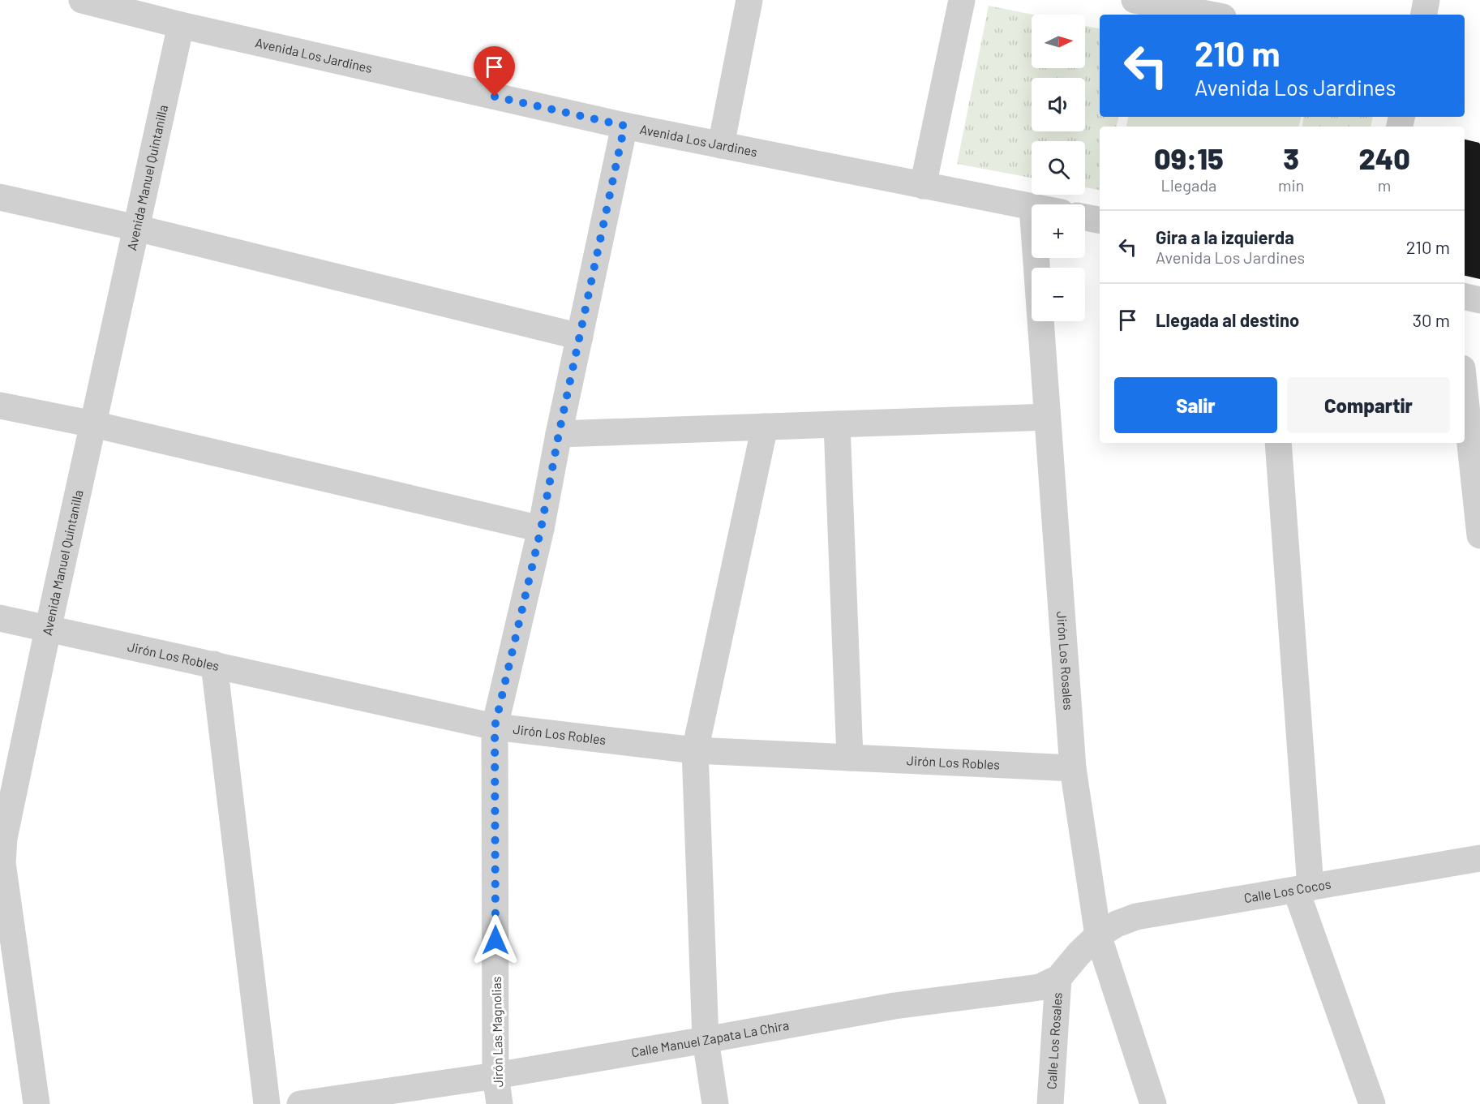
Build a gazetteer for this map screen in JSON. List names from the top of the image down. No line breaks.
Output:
{"streets":{"street":["Avenida Los Jardines","Avenida Manuel Quintanilla","Jirón Los Robles","Jirón Los Rosales","Calle Los Cocos","Jirón Las Magnolias","Calle Manuel Zapata La Chira","Calle Los Rosales"]},"crossings":[["Avenida Los Jardines","Avenida Manuel Quintanilla"],["Avenida Los Jardines","Jirón Las Magnolias"],["Avenida Manuel Quintanilla","Jirón Los Robles"],["Jirón Los Robles","Jirón Los Rosales"],["Jirón Los Robles","Jirón Las Magnolias"],["Jirón Los Rosales","Calle Los Cocos"],["Jirón Los Rosales","Calle Manuel Zapata La Chira"],["Calle Los Cocos","Calle Manuel Zapata La Chira"],["Jirón Las Magnolias","Calle Manuel Zapata La Chira"],["Calle Manuel Zapata La Chira","Calle Los Rosales"]],"north":"right","page":{"map_buttons":["+","−"],"turn":["210 m","Avenida Los Jardines"],"eta":["09:15","Llegada","3","min","240","m"],"list":[{"name":"Gira a la izquierda","note":"Avenida Los Jardines","value":"210 m"},{"name":"Llegada al destino","value":"30 m"}],"buttons":["Salir","Compartir"]}}
